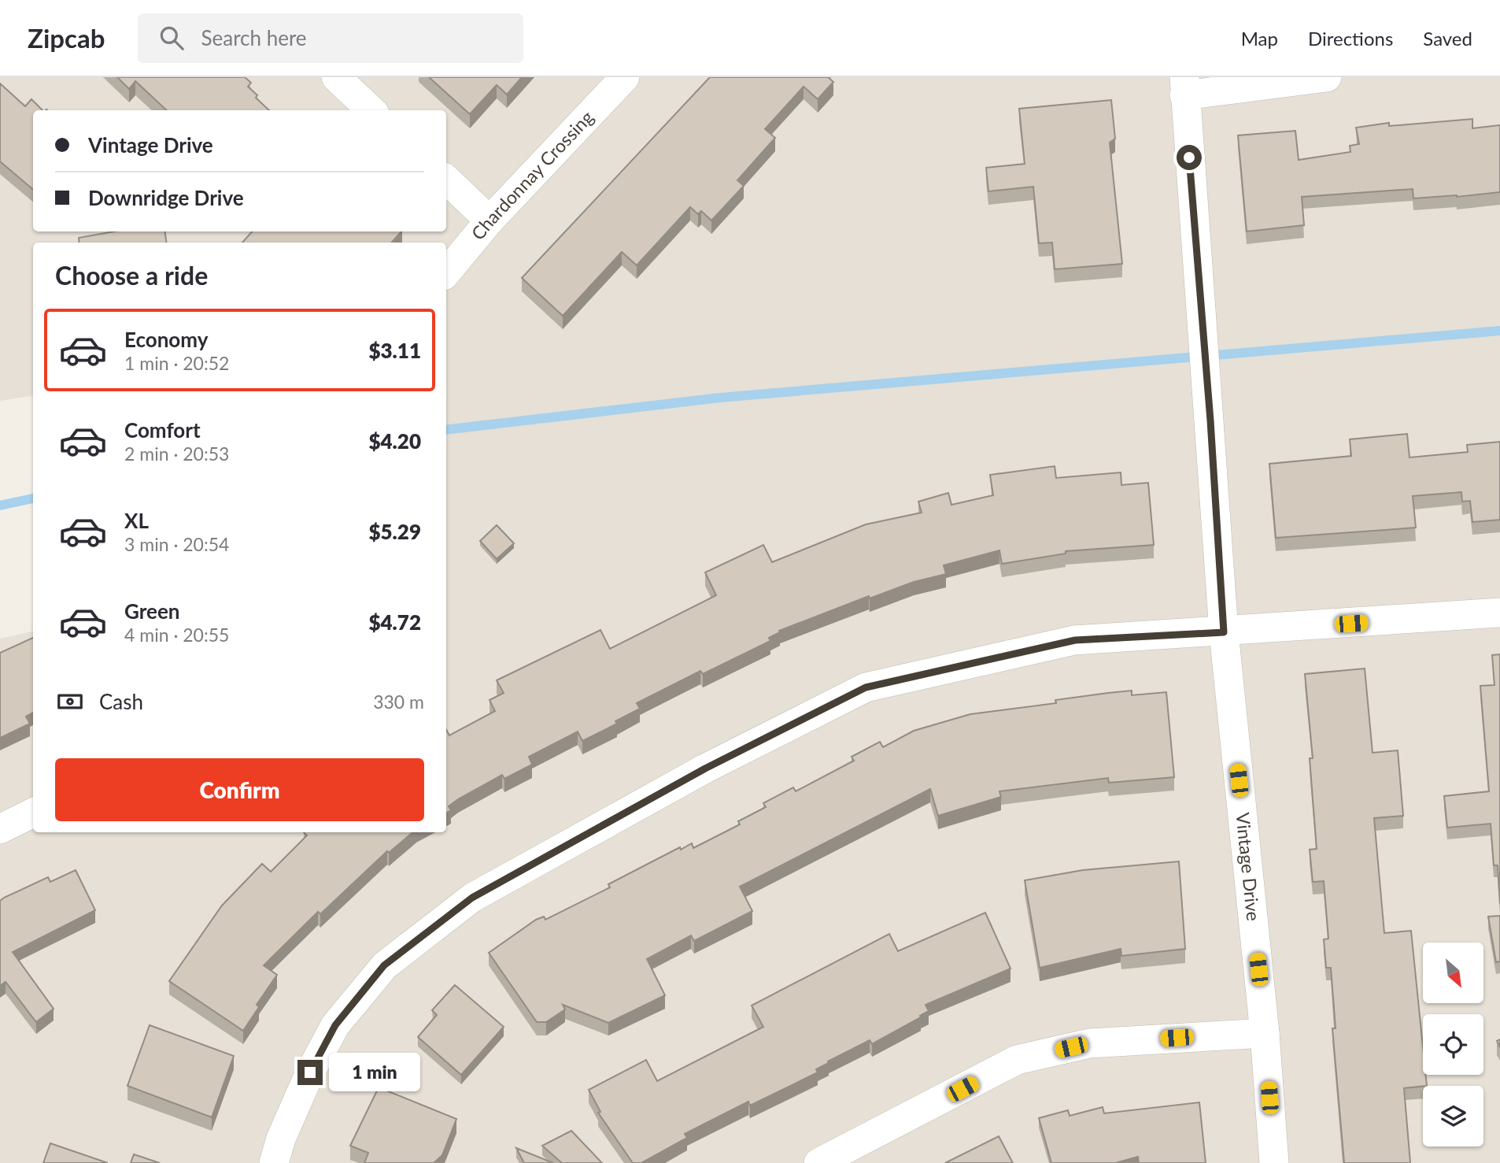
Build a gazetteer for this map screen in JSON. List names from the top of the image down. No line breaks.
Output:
{"streets":{"street":["Chardonnay Crossing","Vintage Drive"]},"north":"bottom right","page":{"header":"Zipcab","search":"Search here","nav":["Map","Directions","Saved"],"banner":["Vintage Drive","Downridge Drive"],"heading":"Choose a ride","list":[{"name":"Economy","note":"1 min · 20:52","value":"$3.11"},{"name":"Comfort","note":"2 min · 20:53","value":"$4.20"},{"name":"XL","note":"3 min · 20:54","value":"$5.29"},{"name":"Green","note":"4 min · 20:55","value":"$4.72"}],"pay":["Cash","330 m"],"buttons":"Confirm","bubble":"1 min"}}
